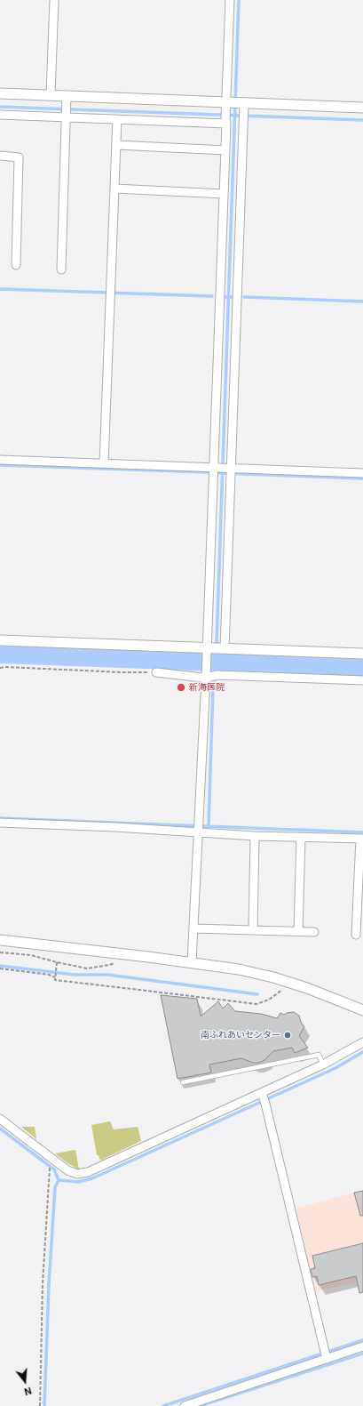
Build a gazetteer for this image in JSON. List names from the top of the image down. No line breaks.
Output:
{"places":["新海医院","南ふれあいセンター"],"north":"bottom"}
